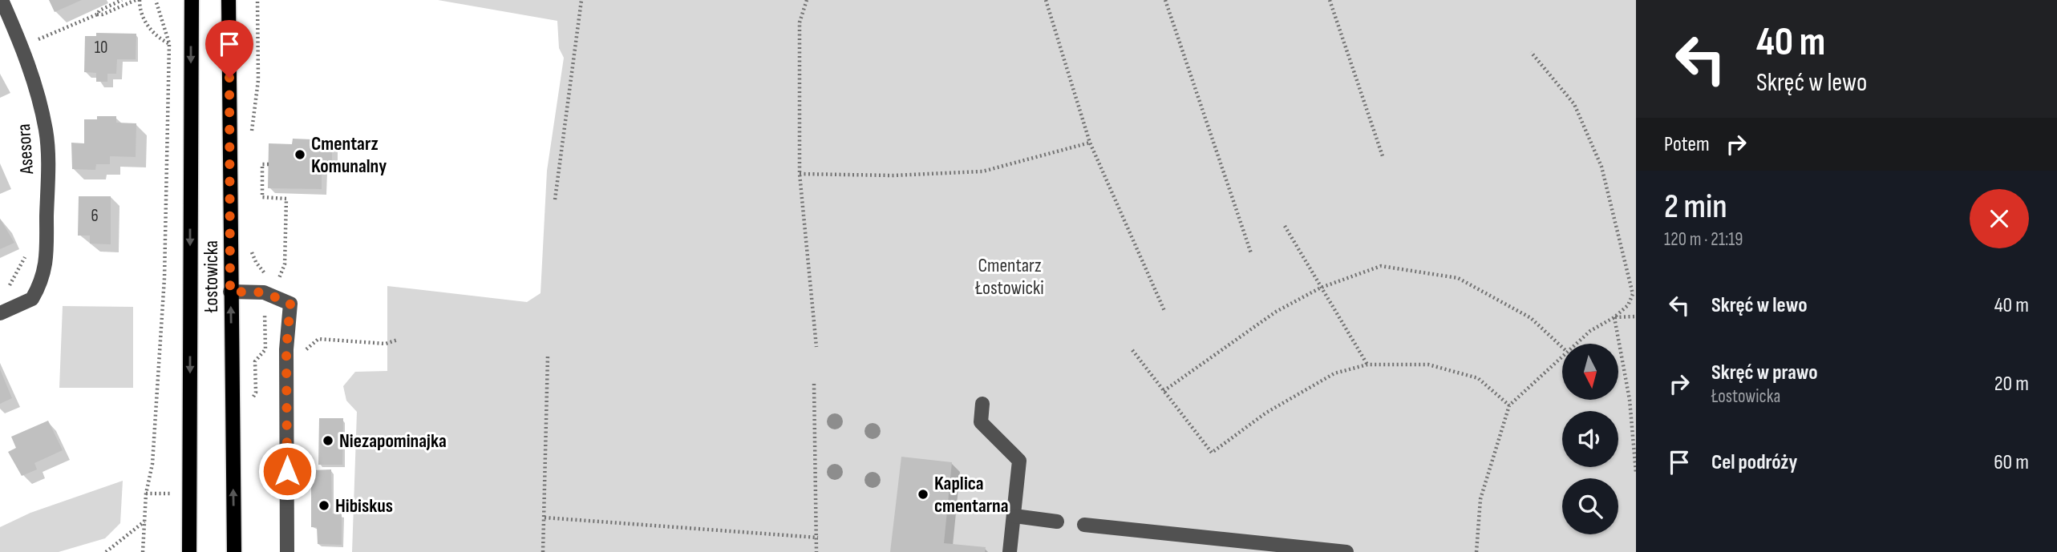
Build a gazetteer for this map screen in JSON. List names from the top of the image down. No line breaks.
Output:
{"streets":{"main road":["Łostowicka"],"street":["Asesora"]},"parks":["Cmentarz Łostowicki"],"places":["Cmentarz Komunalny","Niezapominajka","Kaplica cmentarna","Hibiskus"],"house_numbers":["10","6"],"north":"bottom","page":{"turn":["40 m","Skręć w lewo"],"then":"Potem","heading":["2 min","120 m · 21:19"],"list":[{"name":"Skręć w lewo","value":"40 m"},{"name":"Skręć w prawo","note":"Łostowicka","value":"20 m"},{"name":"Cel podróży","value":"60 m"}]}}
